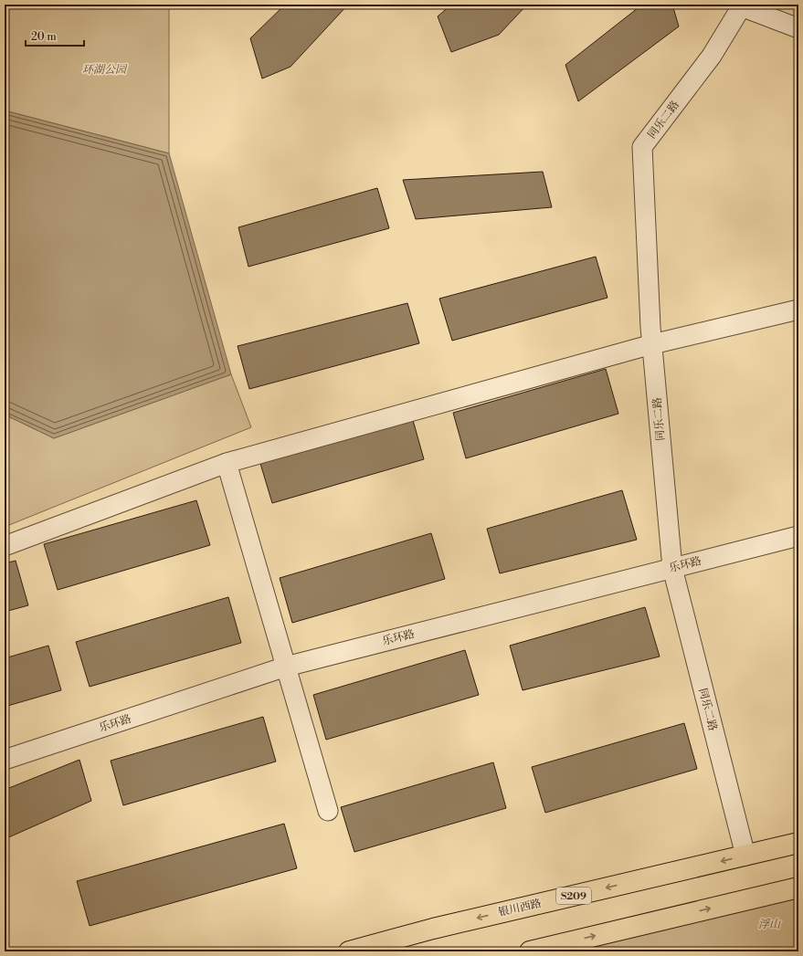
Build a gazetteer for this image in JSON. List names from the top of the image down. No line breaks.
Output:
{"streets":{"main road":["S209","银川西路"],"street":["同乐二路","乐环路"]},"crossings":[["同乐二路","乐环路"],["同乐二路","银川西路"]],"parks":["环湖公园","浮山"],"scale_bar":"20 m"}
